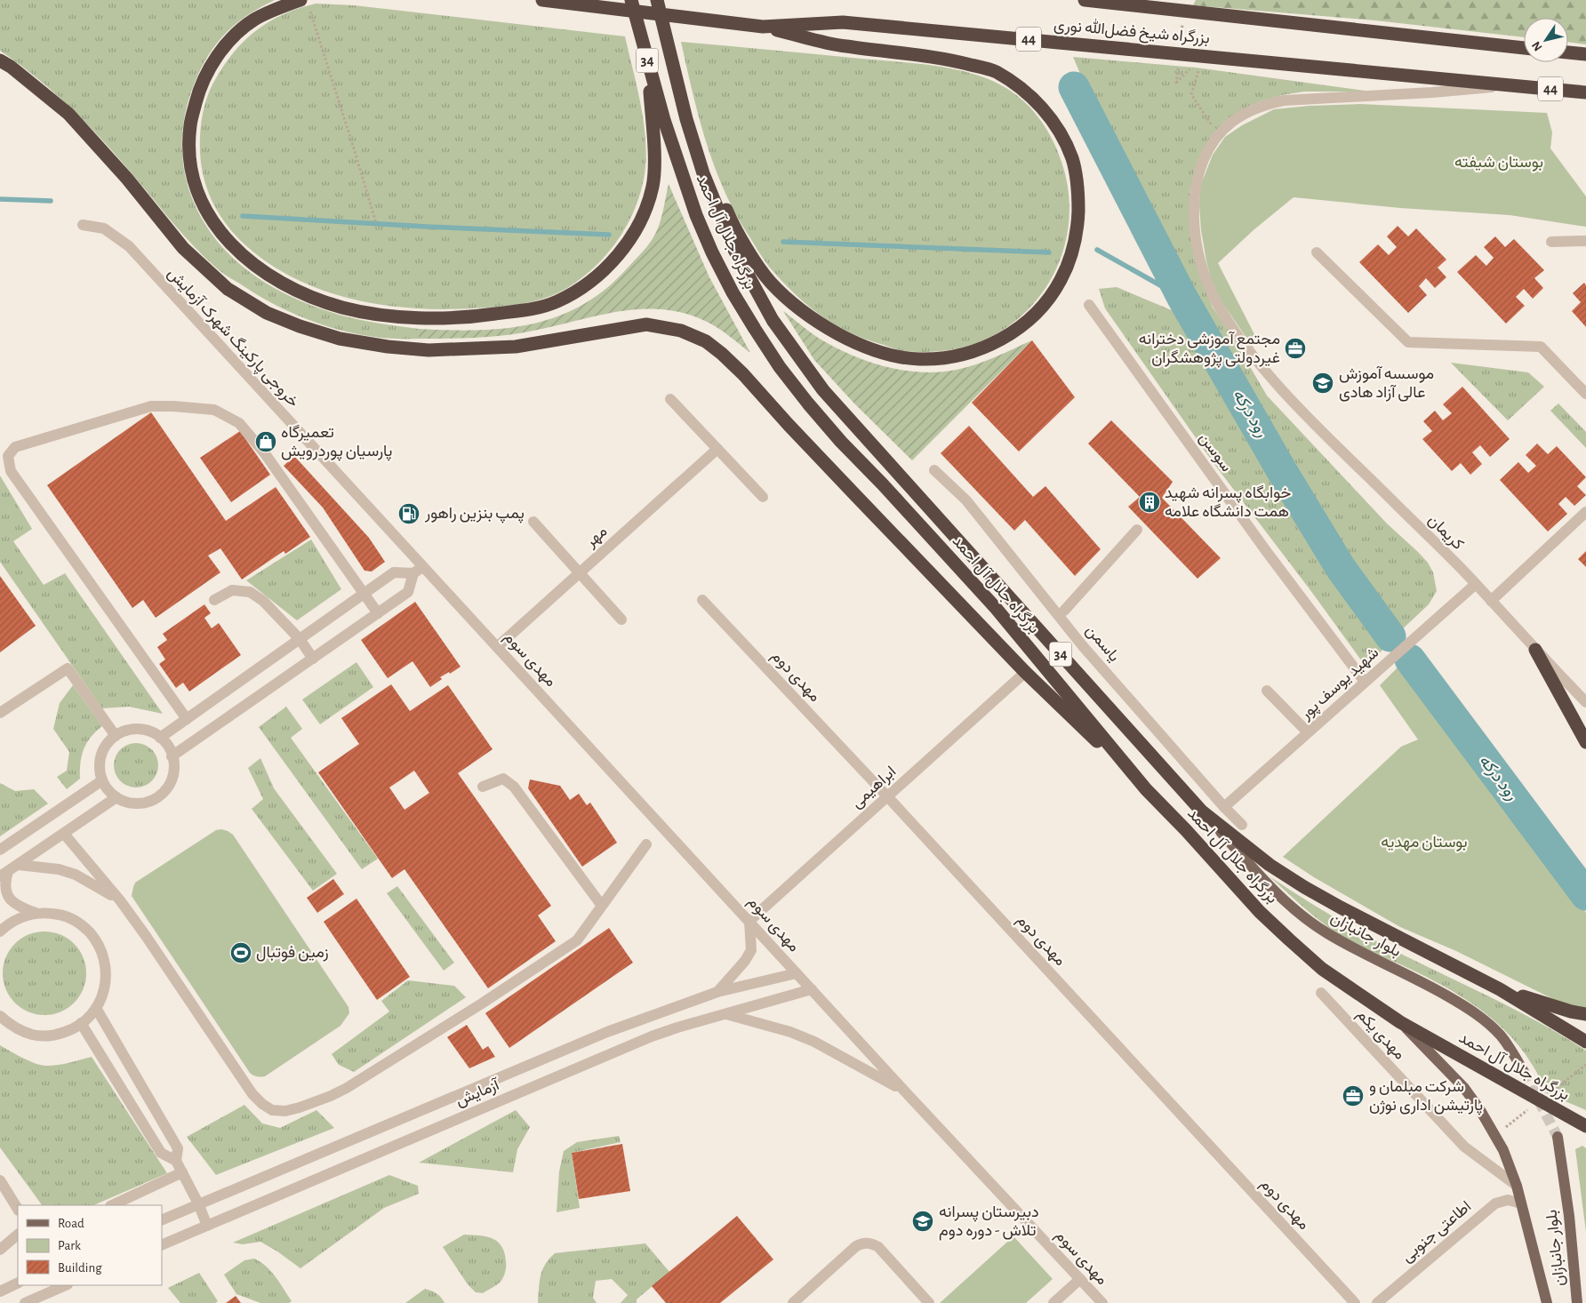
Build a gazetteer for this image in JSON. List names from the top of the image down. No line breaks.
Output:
{"streets":{"highway":["بزرگراه شیخ فضل‌الله نوری","44","34","بزرگراه جلال آل احمد"],"main road":["بلوار جانبازان"],"street":["خروجی پارکینگ شهرک آزمایش","سوسن","کریمان","مهر","یاسمن","مهدی سوم","مهدی دوم","شهید یوسف پور","ابراهیمی","مهدی یکم","آزمایش","اطاعتی جنوبی"]},"crossings":[["بزرگراه شیخ فضل‌الله نوری","کریمان"],["بزرگراه جلال آل احمد","بلوار جانبازان"],["خروجی پارکینگ شهرک آزمایش","مهدی سوم"],["سوسن","شهید یوسف پور"],["کریمان","شهید یوسف پور"],["مهر","مهدی سوم"],["یاسمن","شهید یوسف پور"],["مهدی سوم","ابراهیمی"],["مهدی سوم","آزمایش"],["مهدی دوم","ابراهیمی"],["بلوار جانبازان","مهدی یکم"],["بلوار جانبازان","اطاعتی جنوبی"]],"water":["رود درکه"],"parks":["بوستان شیفته","بوستان مهدیه"],"places":{"office":["مجتمع آموزشی دخترانه غیردولتی پژوهشگران","شرکت مبلمان و پارتیشن اداری نوژن"],"school or university":["موسسه آموزش عالی آزاد هادی","دبیرستان پسرانه تلاش - دوره دوم"],"shop":["تعمیرگاه پارسیان پوردرویش"],"building":["خوابگاه پسرانه شهید همت دانشگاه علامه"],"fuel station":["پمپ بنزین راهور"],"sports":["زمین فوتبال"]},"legend":["Road","Park","Building"],"north":"bottom left"}
